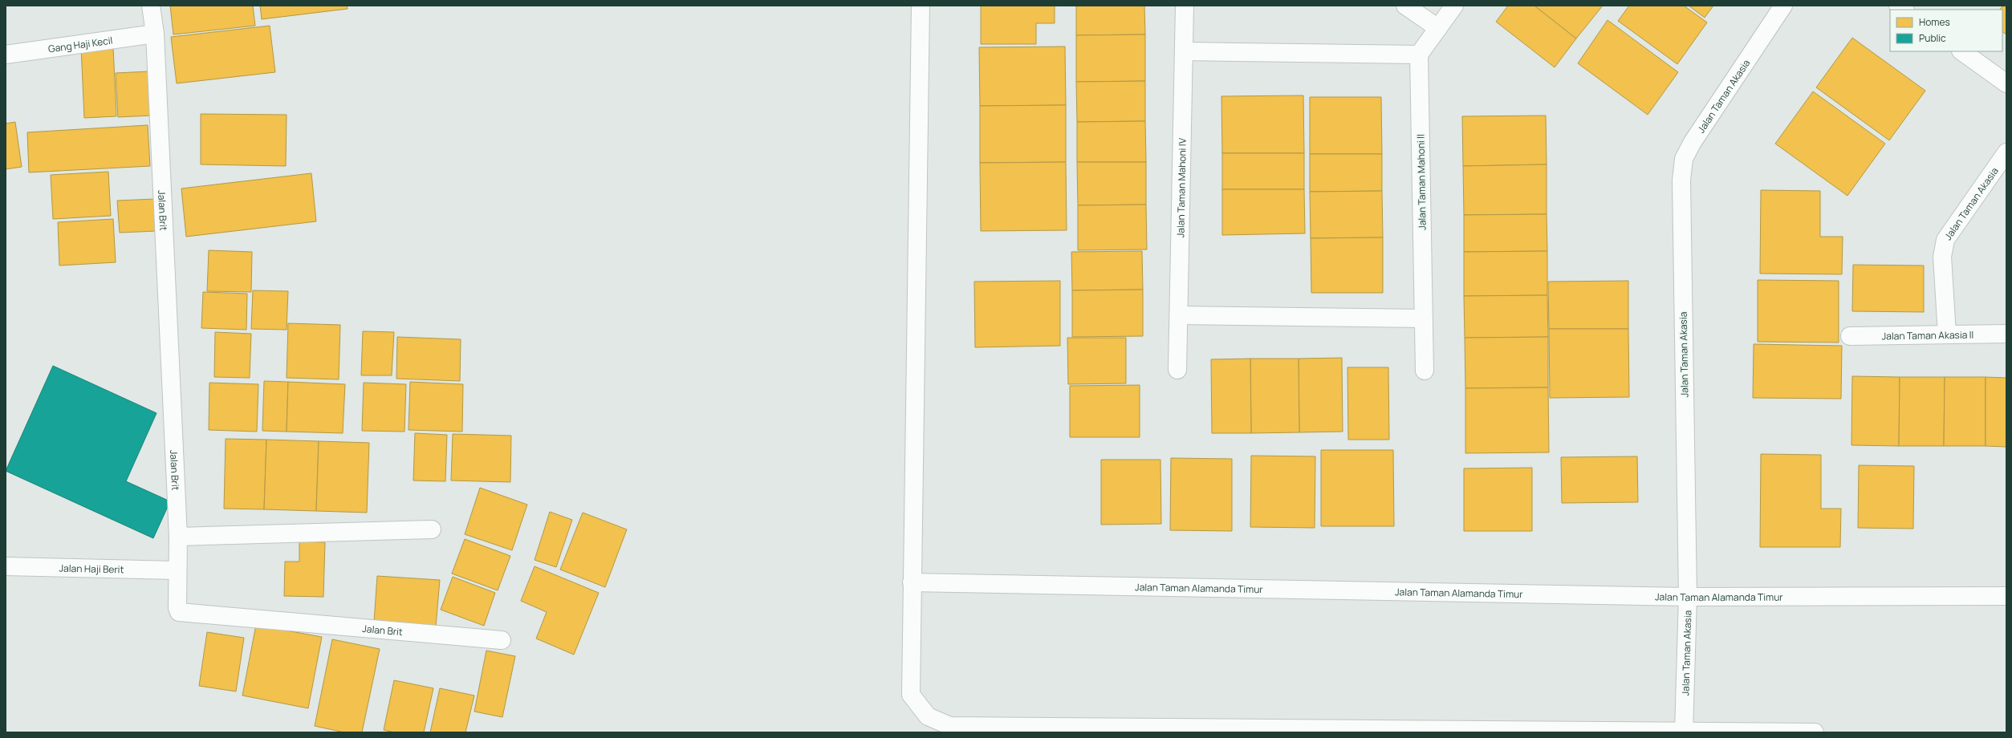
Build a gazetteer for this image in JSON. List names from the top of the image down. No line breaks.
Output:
{"streets":{"street":["Gang Haji Kecil","Jalan Taman Akasia","Jalan Taman Mahoni II","Jalan Taman Mahoni IV","Jalan Brit","Jalan Taman Akasia II","Jalan Haji Berit","Jalan Taman Alamanda Timur"]},"crossings":[["Gang Haji Kecil","Jalan Brit"],["Jalan Taman Akasia","Jalan Taman Akasia II"],["Jalan Taman Akasia","Jalan Taman Alamanda Timur"],["Jalan Brit","Jalan Haji Berit"]],"legend":["Homes","Public"]}
